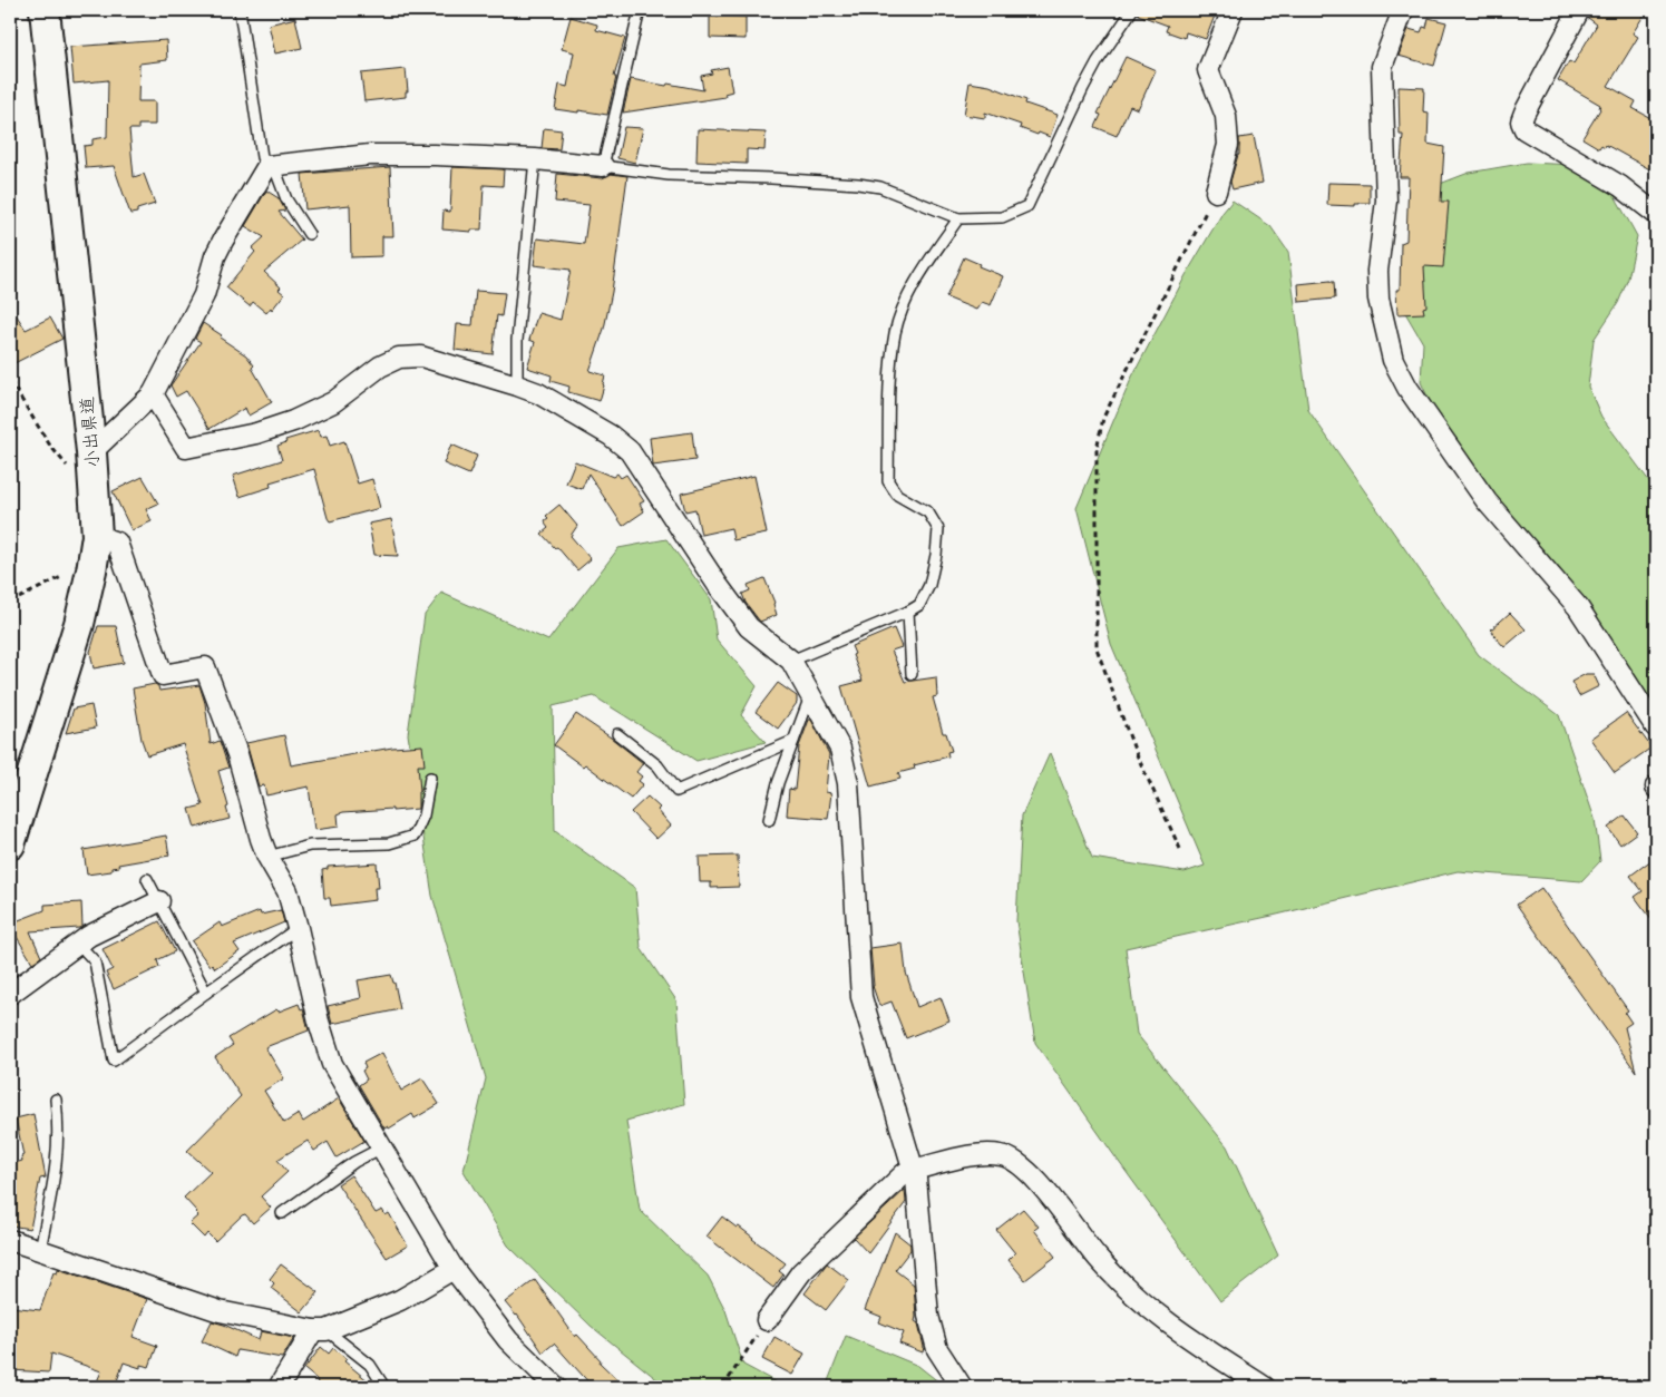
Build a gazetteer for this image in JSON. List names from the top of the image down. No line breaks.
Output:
{"streets":{"main road":["小出県道"]}}
